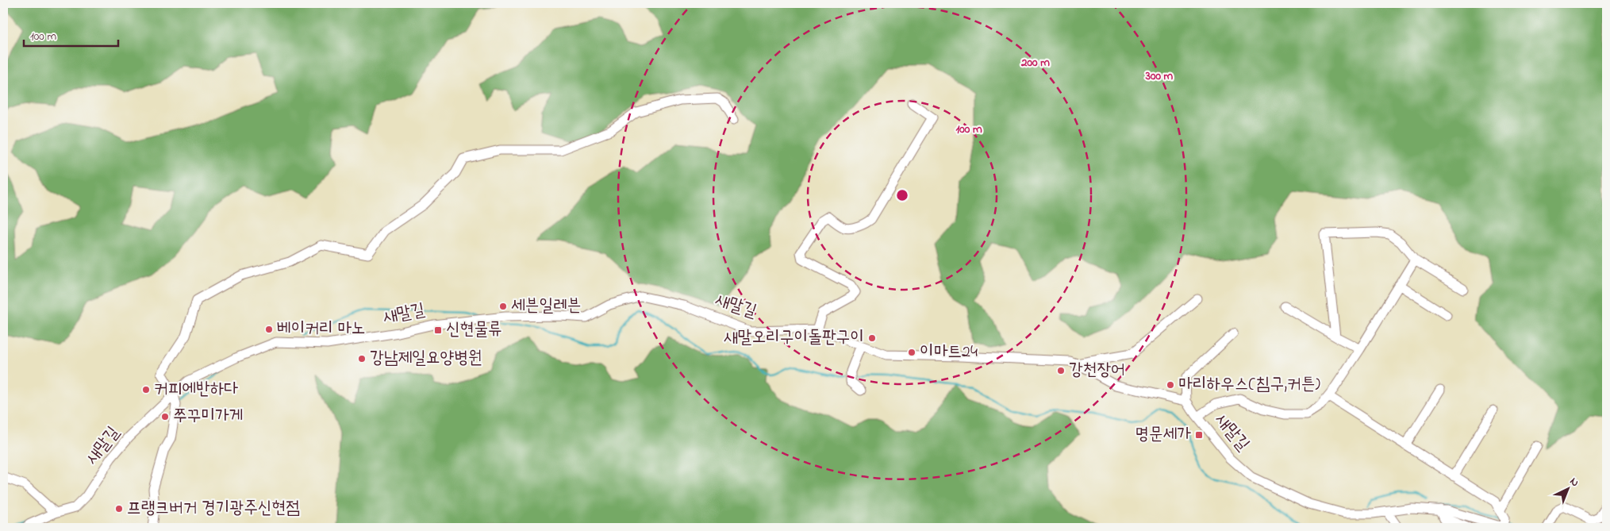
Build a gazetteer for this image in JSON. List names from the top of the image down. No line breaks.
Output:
{"streets":{"street":["새말길"]},"places":{"other":["세븐일레븐","베이커리 마노","새말오리구이돌판구이","이마트24","강남제일요양병원","강천장어","마리하우스(침구,커튼)","커피에반하다","쭈꾸미가게","프랭크버거 경기광주신현점"],"transit":["신현물류","명문세가"]},"scale_bar":"100 m","north":"top right","rings":["200 m","300 m","100 m"]}
